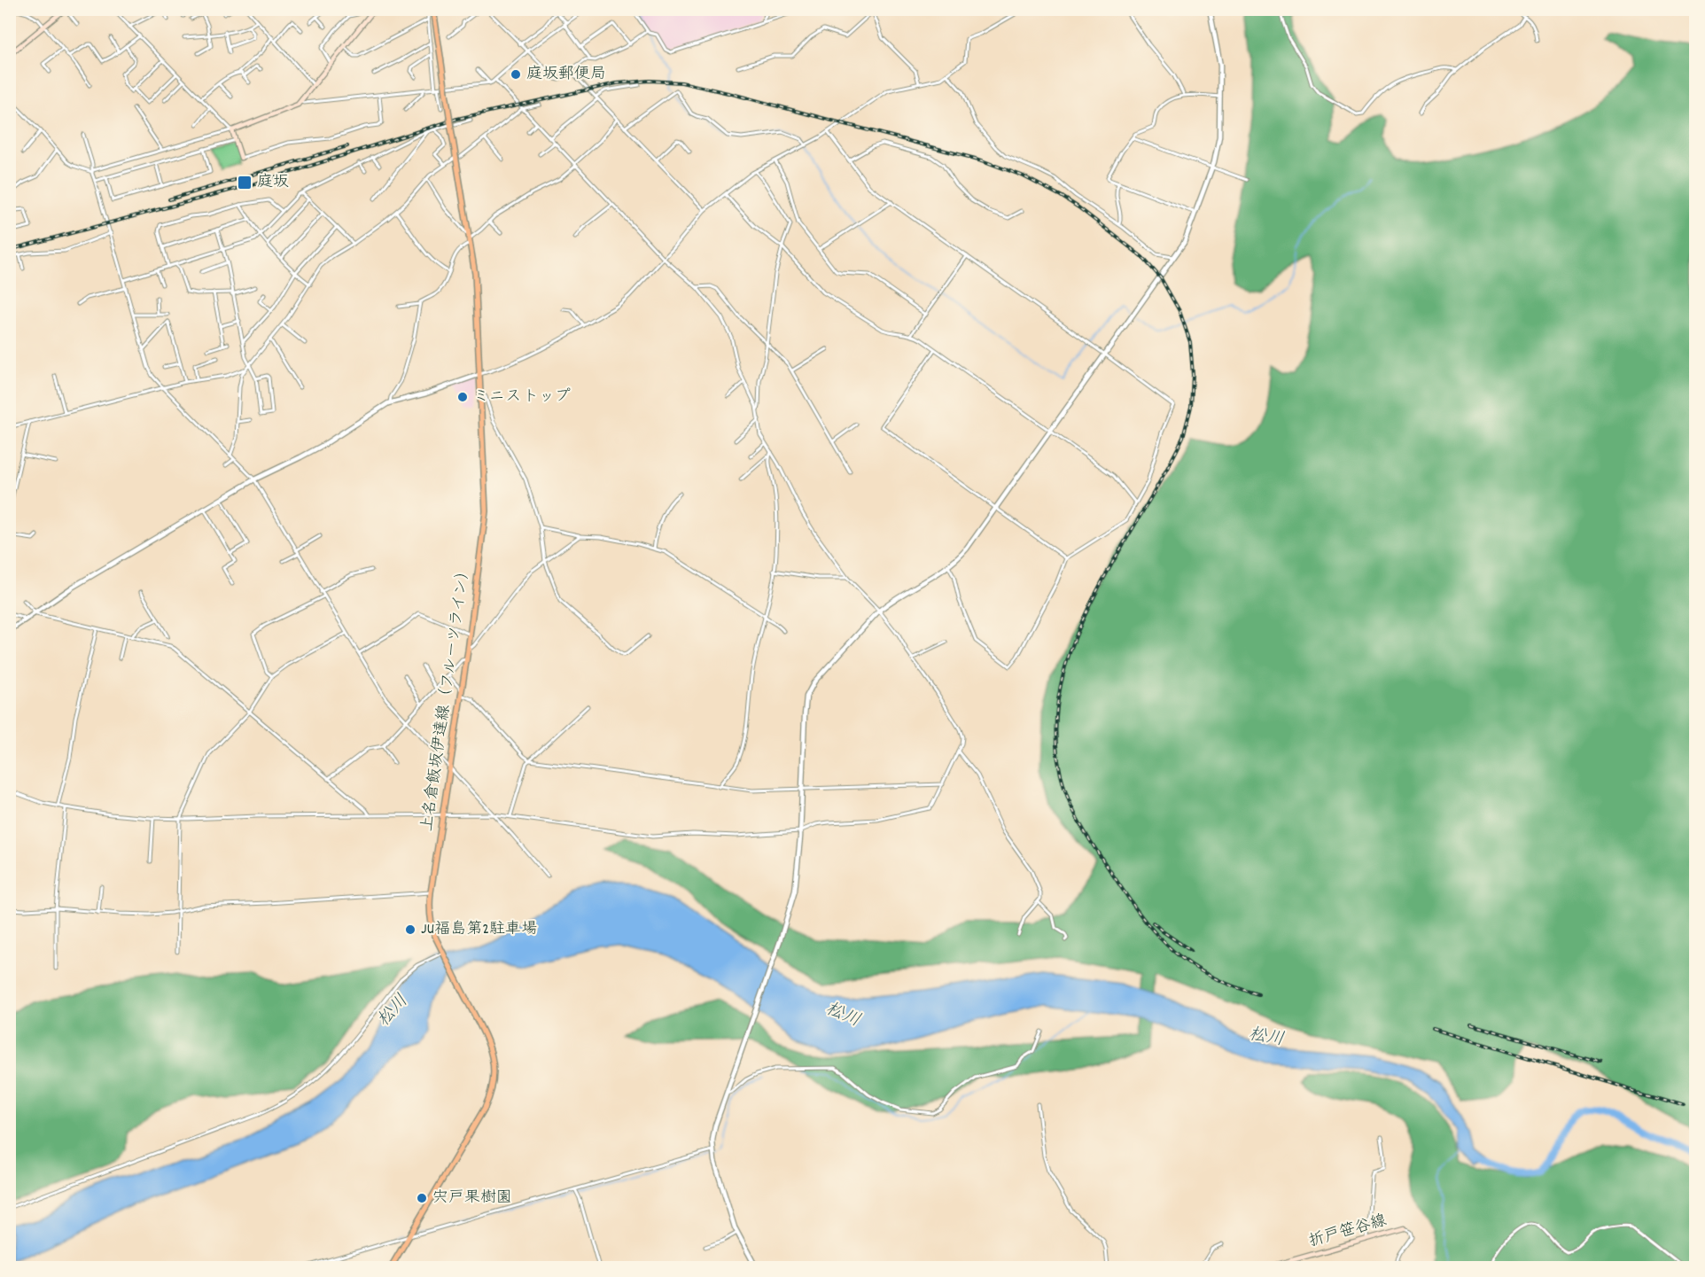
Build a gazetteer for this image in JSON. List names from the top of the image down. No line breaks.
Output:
{"streets":{"main road":["上名倉飯坂伊達線（フルーツライン）","折戸笹谷線"]},"water":["松川"],"places":{"other":["庭坂郵便局","ミニストップ","JU福島第2駐車場","宍戸果樹園"],"transit":["庭坂"]}}
